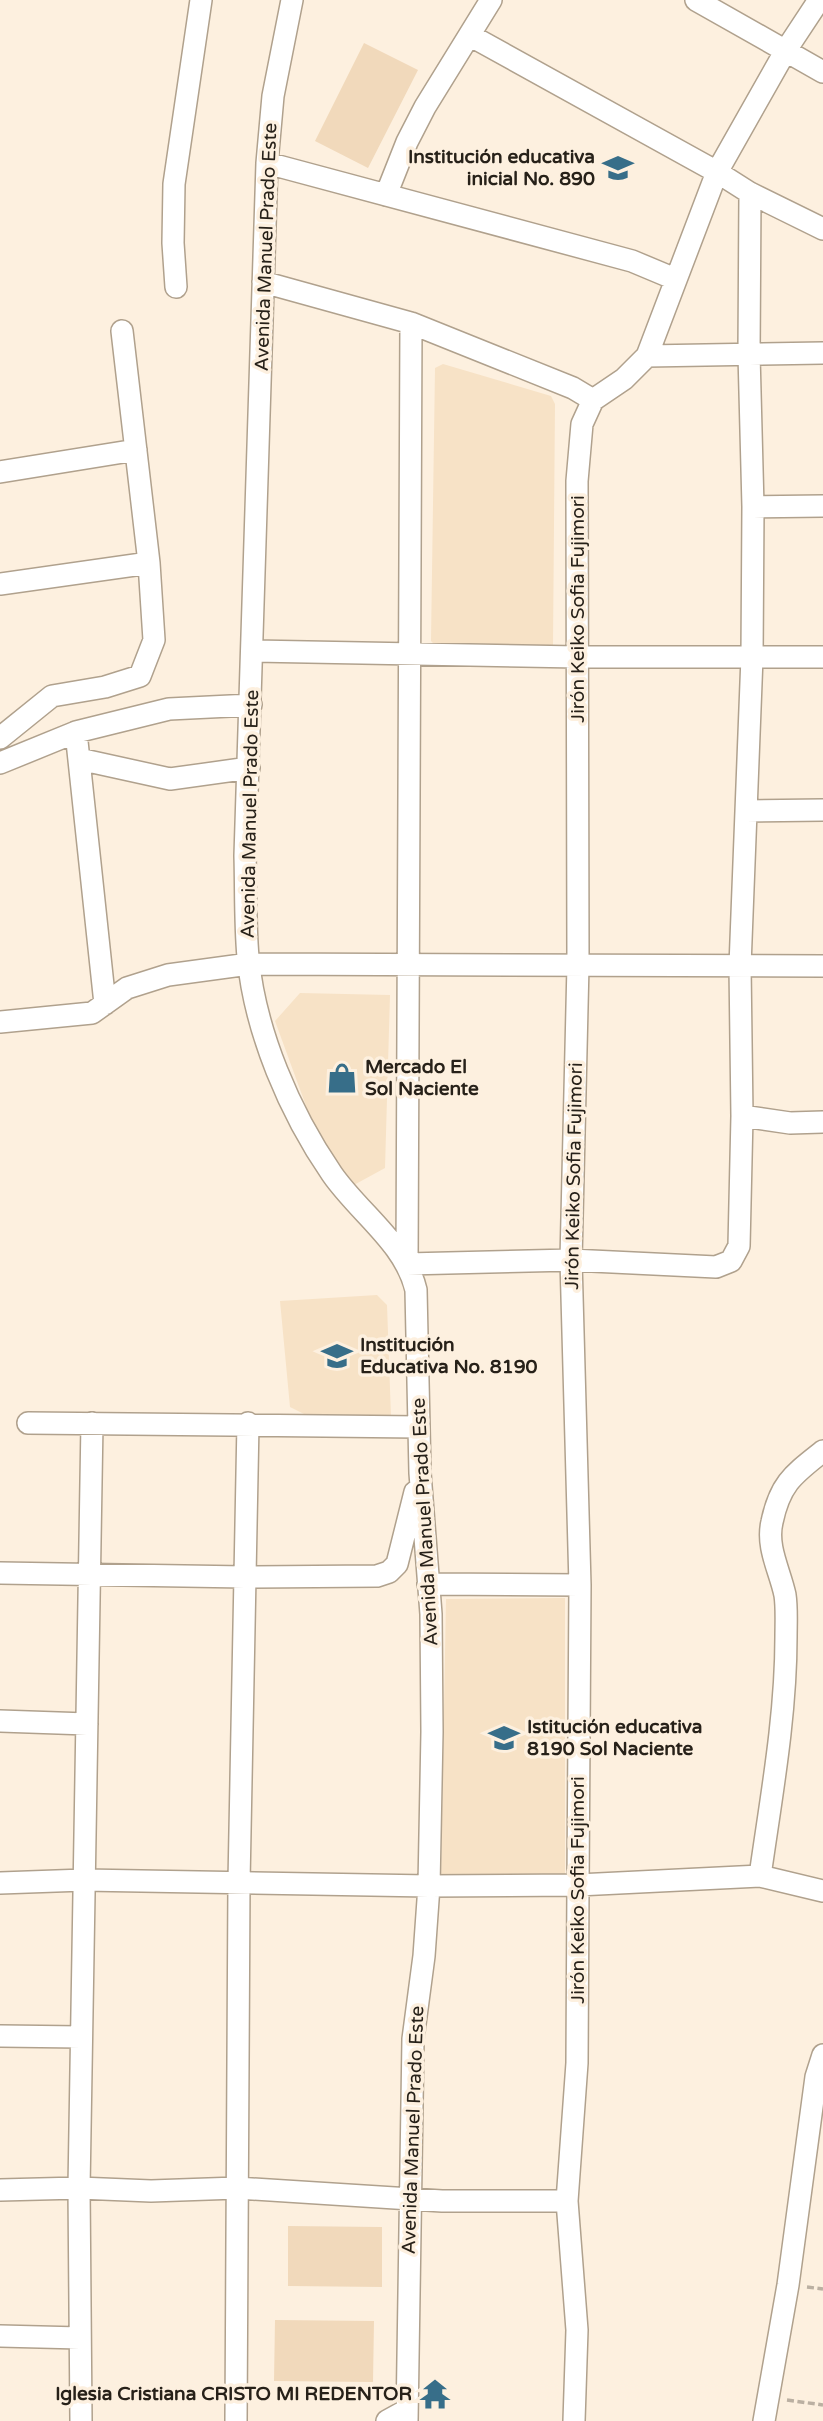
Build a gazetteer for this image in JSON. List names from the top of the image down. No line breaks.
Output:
{"streets":{"street":["Avenida Manuel Prado Este","Jirón Keiko Sofia Fujimori"]},"places":{"school or university":["Institución educativa inicial No. 890","Institución Educativa No. 8190","Istitución educativa 8190 Sol Naciente"],"shop":["Mercado El Sol Naciente"],"temple":["Iglesia Cristiana CRISTO MI REDENTOR"]}}
